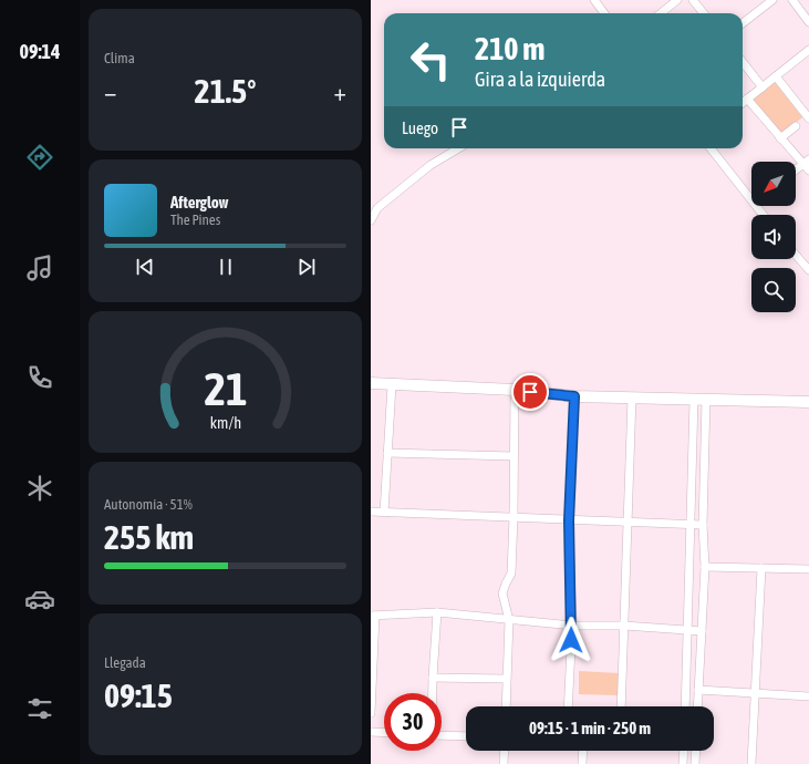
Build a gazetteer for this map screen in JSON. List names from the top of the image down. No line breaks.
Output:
{"north":"bottom left","page":{"tabs":"09:14","tile":["Clima",["Autonomía · 51%","255 km"],["Llegada","09:15"]],"turn":["210 m","Gira a la izquierda"],"heat":["−","21.5°","+"],"then":"Luego","song":["Afterglow","The Pines"],"limit":"30","trip":"09:15 · 1 min · 250 m","gauge":["21","km/h"]}}
